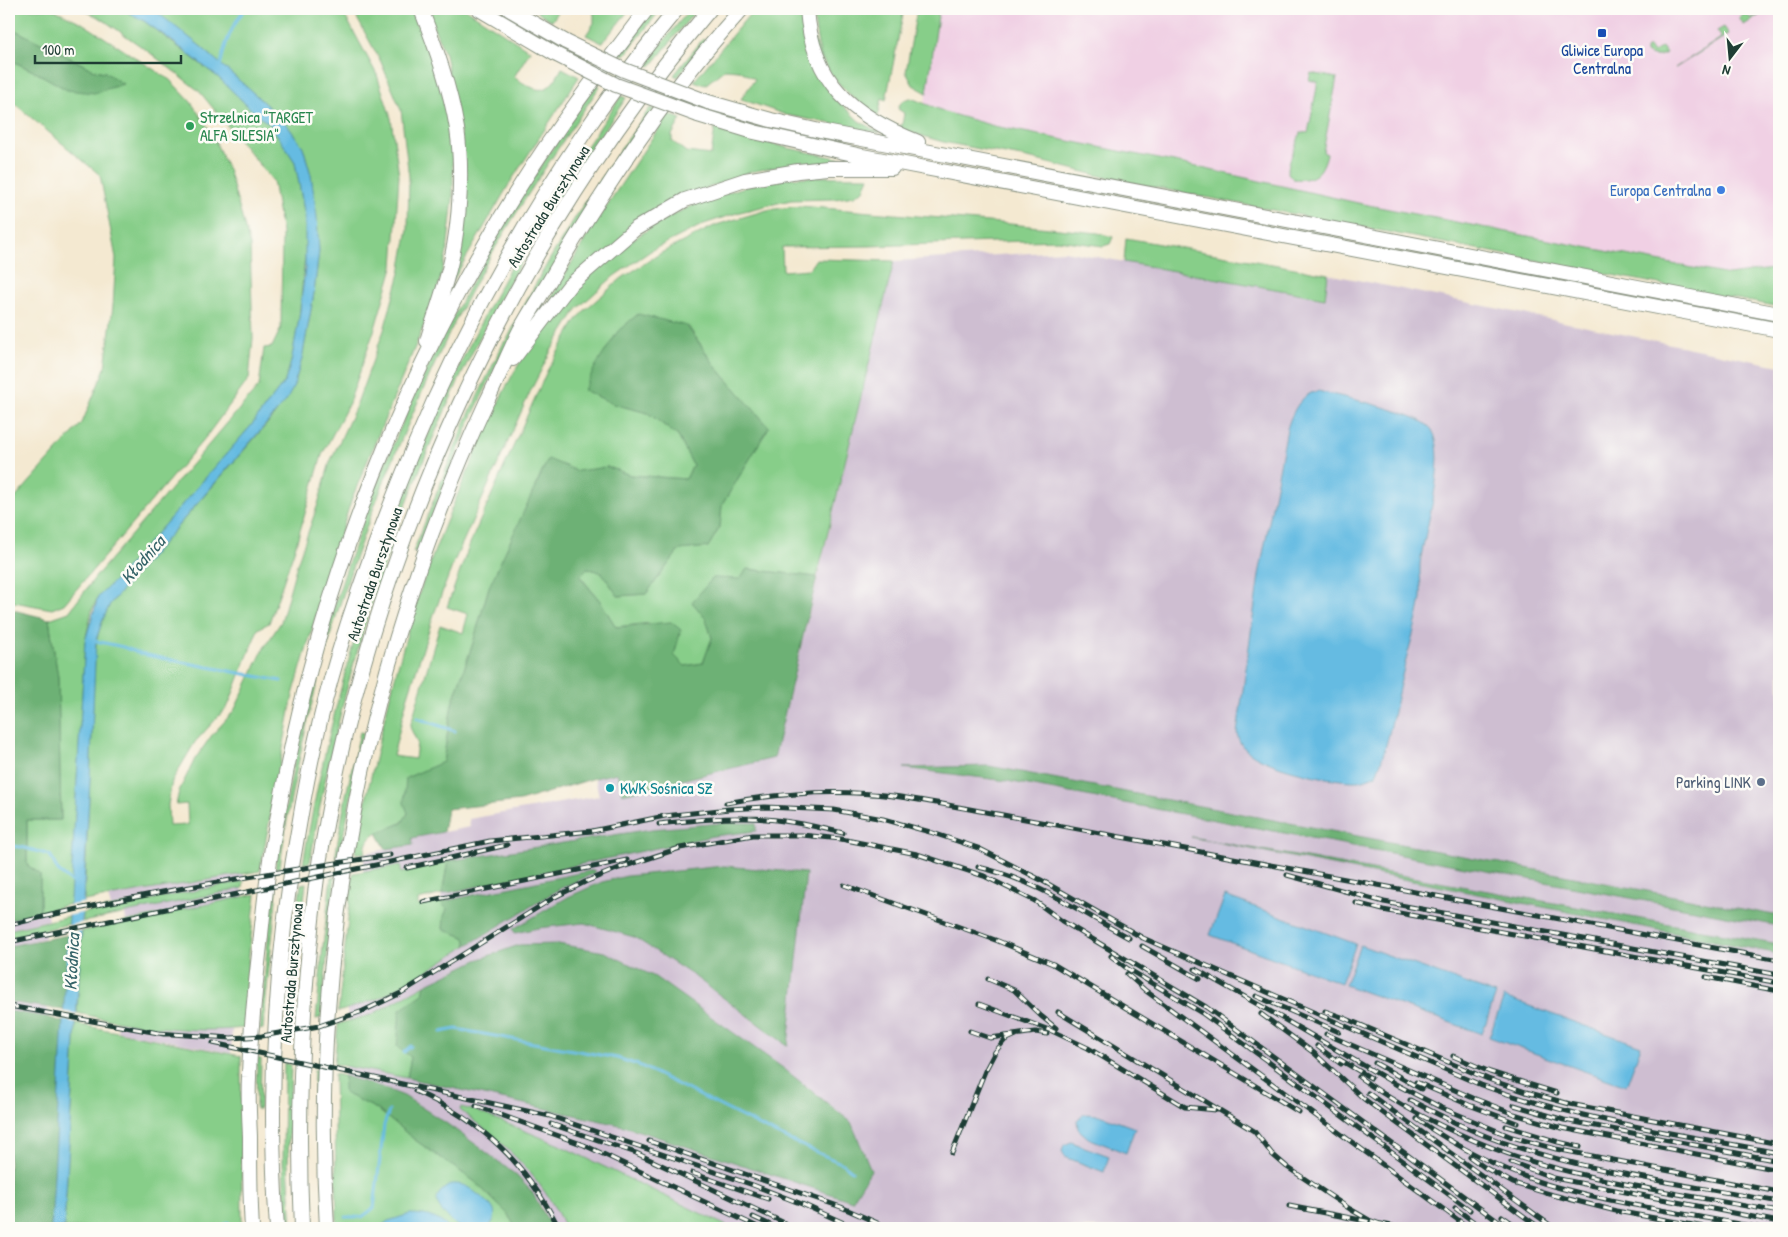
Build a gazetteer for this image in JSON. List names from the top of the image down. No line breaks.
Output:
{"streets":{"highway":["Autostrada Bursztynowa"]},"water":["Kłodnica"],"places":{"transit":["Gliwice Europa Centralna"],"other":["Strzelnica \"TARGET ALFA SILESIA\"","Europa Centralna","Parking LINK","KWK Sośnica SZ"]},"scale_bar":"100 m","north":"bottom"}
